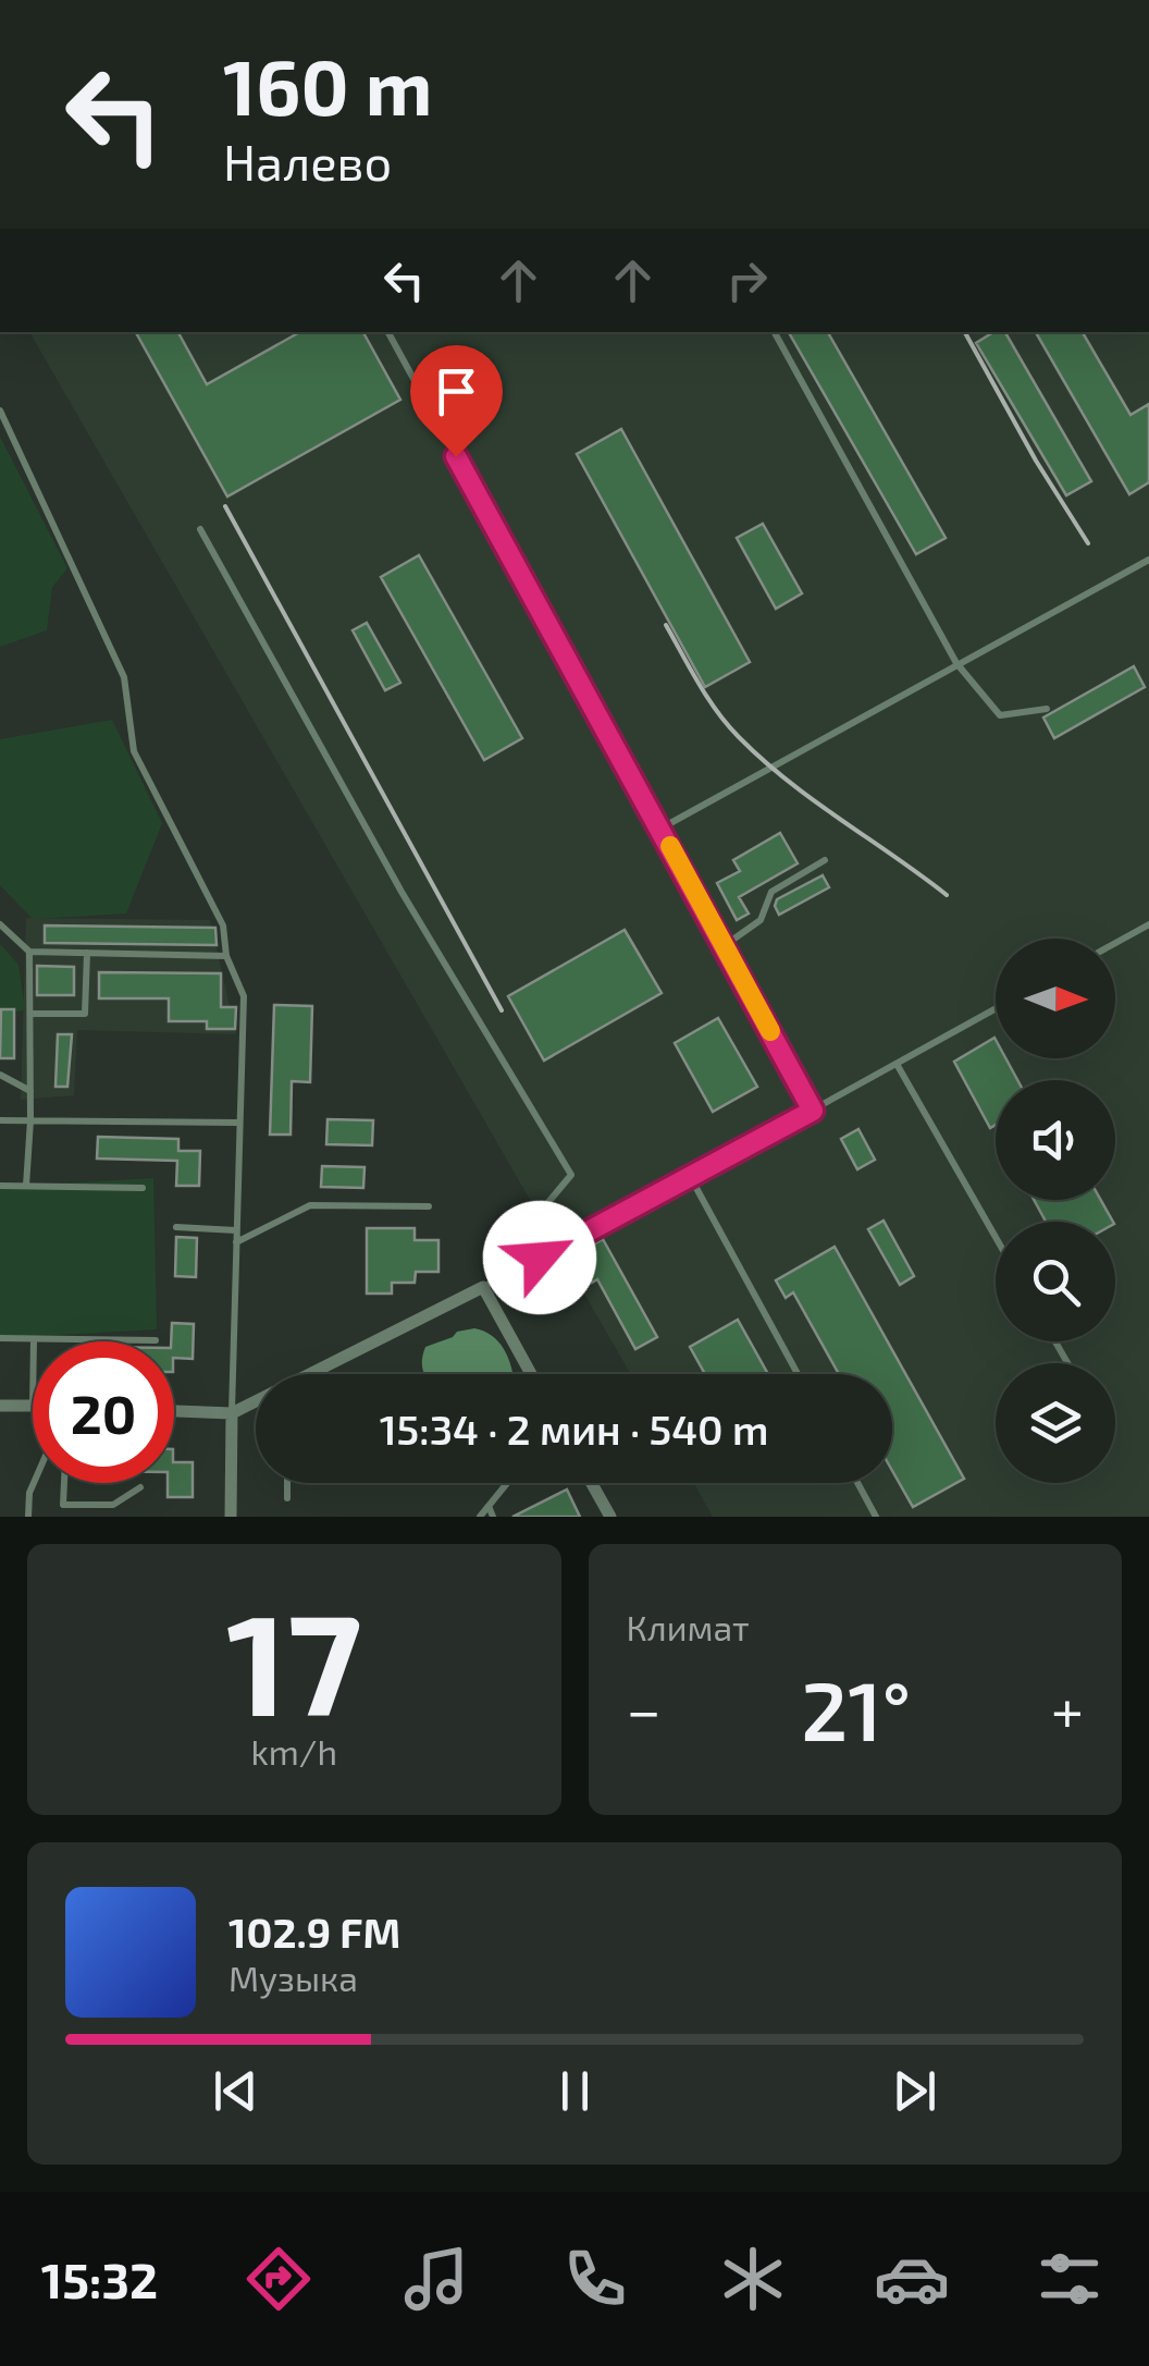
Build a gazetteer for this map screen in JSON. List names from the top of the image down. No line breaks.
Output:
{"north":"right","page":{"turn":["160 m","Налево"],"limit":"20","trip":"15:34 · 2 мин · 540 m","tile":[["17","km/h"],"Климат"],"heat":["−","21°","+"],"song":["102.9 FM","Музыка"],"tabs":"15:32"}}
